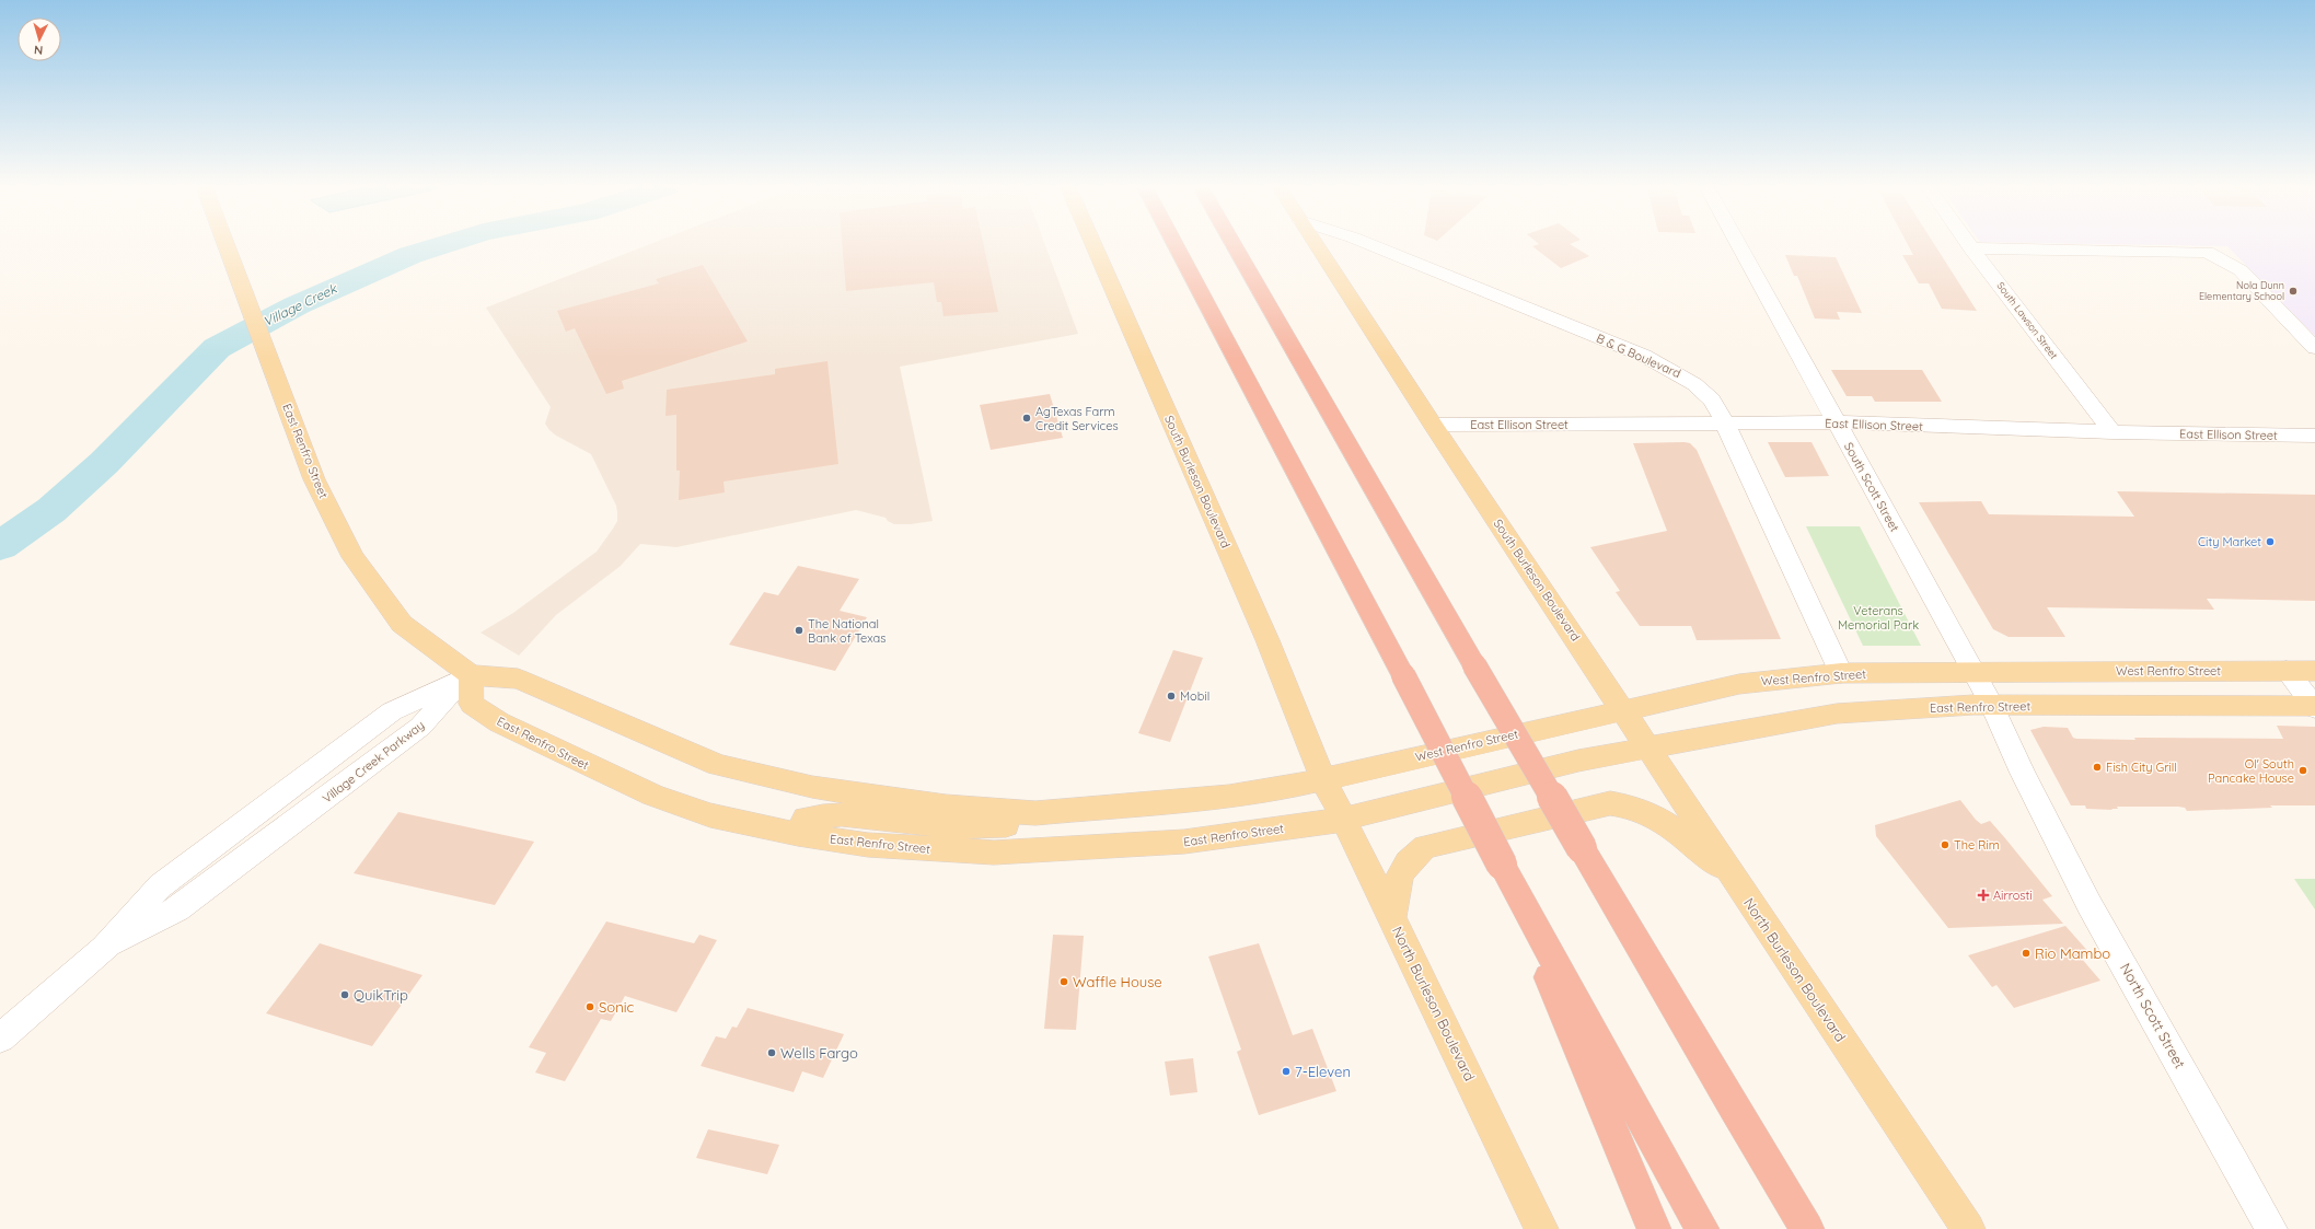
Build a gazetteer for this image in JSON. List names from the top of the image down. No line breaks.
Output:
{"streets":{"main road":["East Renfro Street","South Burleson Boulevard","West Renfro Street","North Burleson Boulevard"],"street":["South Lawson Street","B & G Boulevard","East Ellison Street","South Scott Street","Village Creek Parkway","North Scott Street"]},"crossings":[["South Lawson Street","East Ellison Street"],["B & G Boulevard","East Ellison Street"],["B & G Boulevard","West Renfro Street"],["East Ellison Street","South Burleson Boulevard"],["East Ellison Street","South Scott Street"],["East Renfro Street","South Scott Street"],["East Renfro Street","Village Creek Parkway"],["East Renfro Street","North Burleson Boulevard"],["East Renfro Street","North Scott Street"],["South Burleson Boulevard","West Renfro Street"],["South Burleson Boulevard","North Burleson Boulevard"],["South Scott Street","West Renfro Street"],["South Scott Street","North Scott Street"],["West Renfro Street","North Burleson Boulevard"]],"water":["Village Creek"],"parks":["Veterans Memorial Park"],"places":{"other":["Nola Dunn Elementary School","AgTexas Farm Credit Services","City Market","The National Bank of Texas","Mobil","Fish City Grill","Ol' South Pancake House","The Rim","Rio Mambo","Waffle House","QuikTrip","Sonic","Wells Fargo","7-Eleven"],"health":["Airrosti"]},"north":"bottom"}
